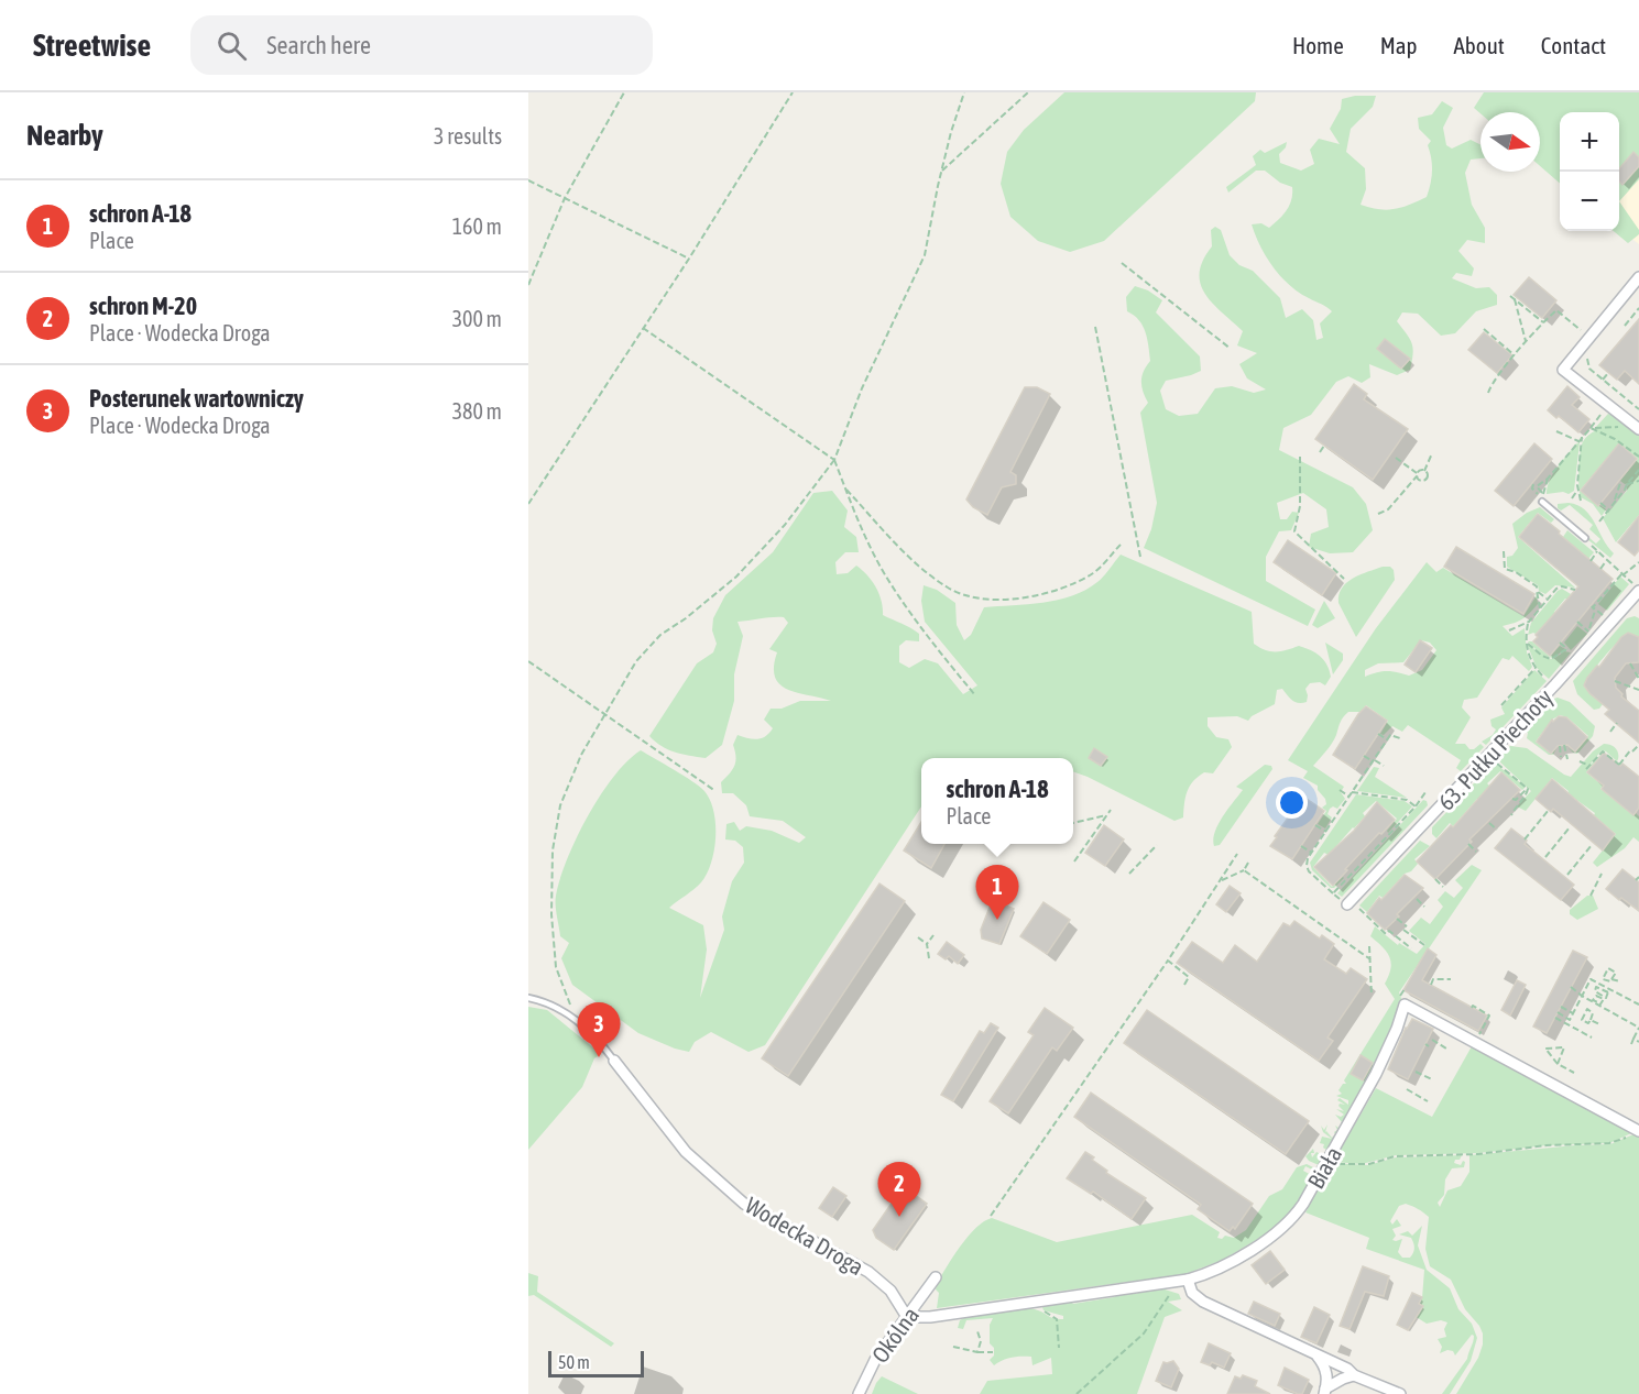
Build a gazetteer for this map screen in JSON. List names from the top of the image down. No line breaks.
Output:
{"streets":{"street":["63. Pułku Piechoty","Biała","Wodecka Droga","Okólna"]},"crossings":[["Biała","Wodecka Droga"],["Biała","Okólna"],["Wodecka Droga","Okólna"]],"scale_bar":"50 m","north":"right","page":{"header":"Streetwise","search":"Search here","nav":["Home","Map","About","Contact"],"heading":["Nearby","3 results"],"map_buttons":["+","−"],"list":[{"mark":"1","name":"schron A-18","note":"Place","value":"160 m"},{"mark":"2","name":"schron M-20","note":"Place · Wodecka Droga","value":"300 m"},{"mark":"3","name":"Posterunek wartowniczy","note":"Place · Wodecka Droga","value":"380 m"}],"popup":["schron A-18","Place"],"pins":["1","3","2"],"scale":"50 m"}}
